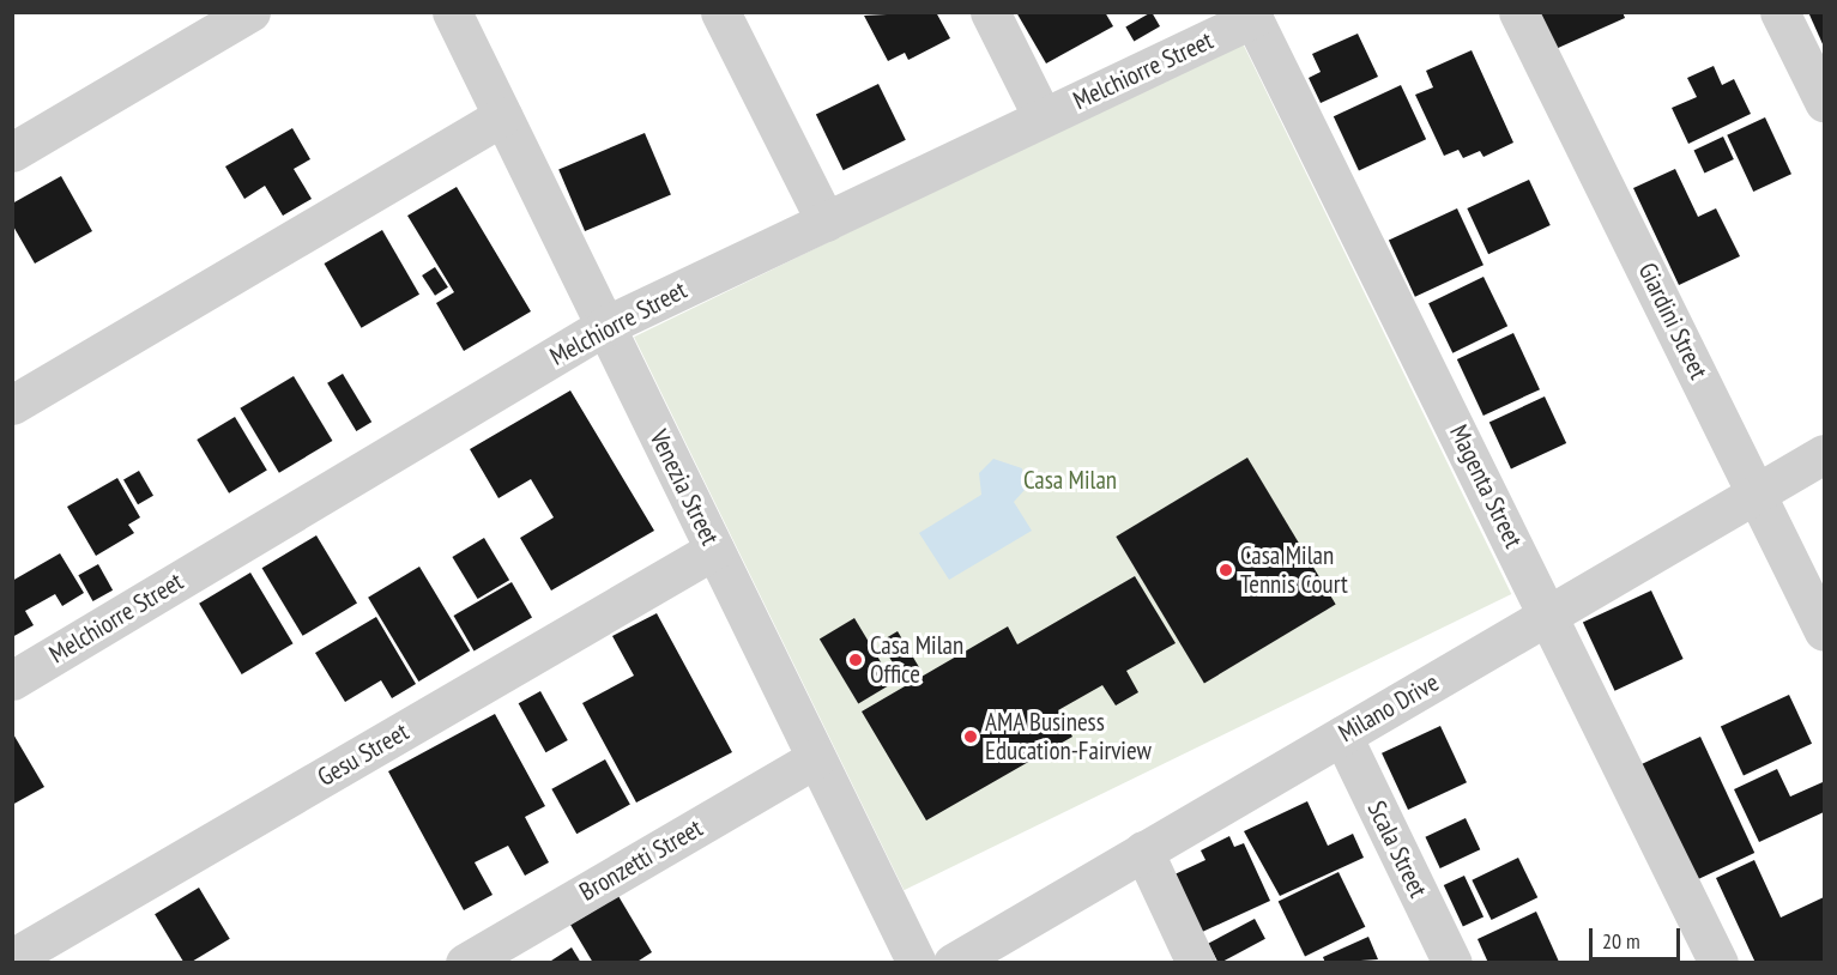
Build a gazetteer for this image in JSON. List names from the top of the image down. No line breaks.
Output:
{"streets":{"street":["Melchiorre Street","Giardini Street","Magenta Street","Venezia Street","Milano Drive","Gesu Street","Scala Street","Bronzetti Street"]},"crossings":[["Melchiorre Street","Magenta Street"],["Melchiorre Street","Venezia Street"],["Giardini Street","Milano Drive"],["Magenta Street","Milano Drive"],["Venezia Street","Gesu Street"],["Venezia Street","Bronzetti Street"],["Milano Drive","Scala Street"]],"parks":["Casa Milan"],"places":["Casa Milan Tennis Court","Casa Milan Office","AMA Business Education-Fairview"],"scale_bar":"20 m"}
